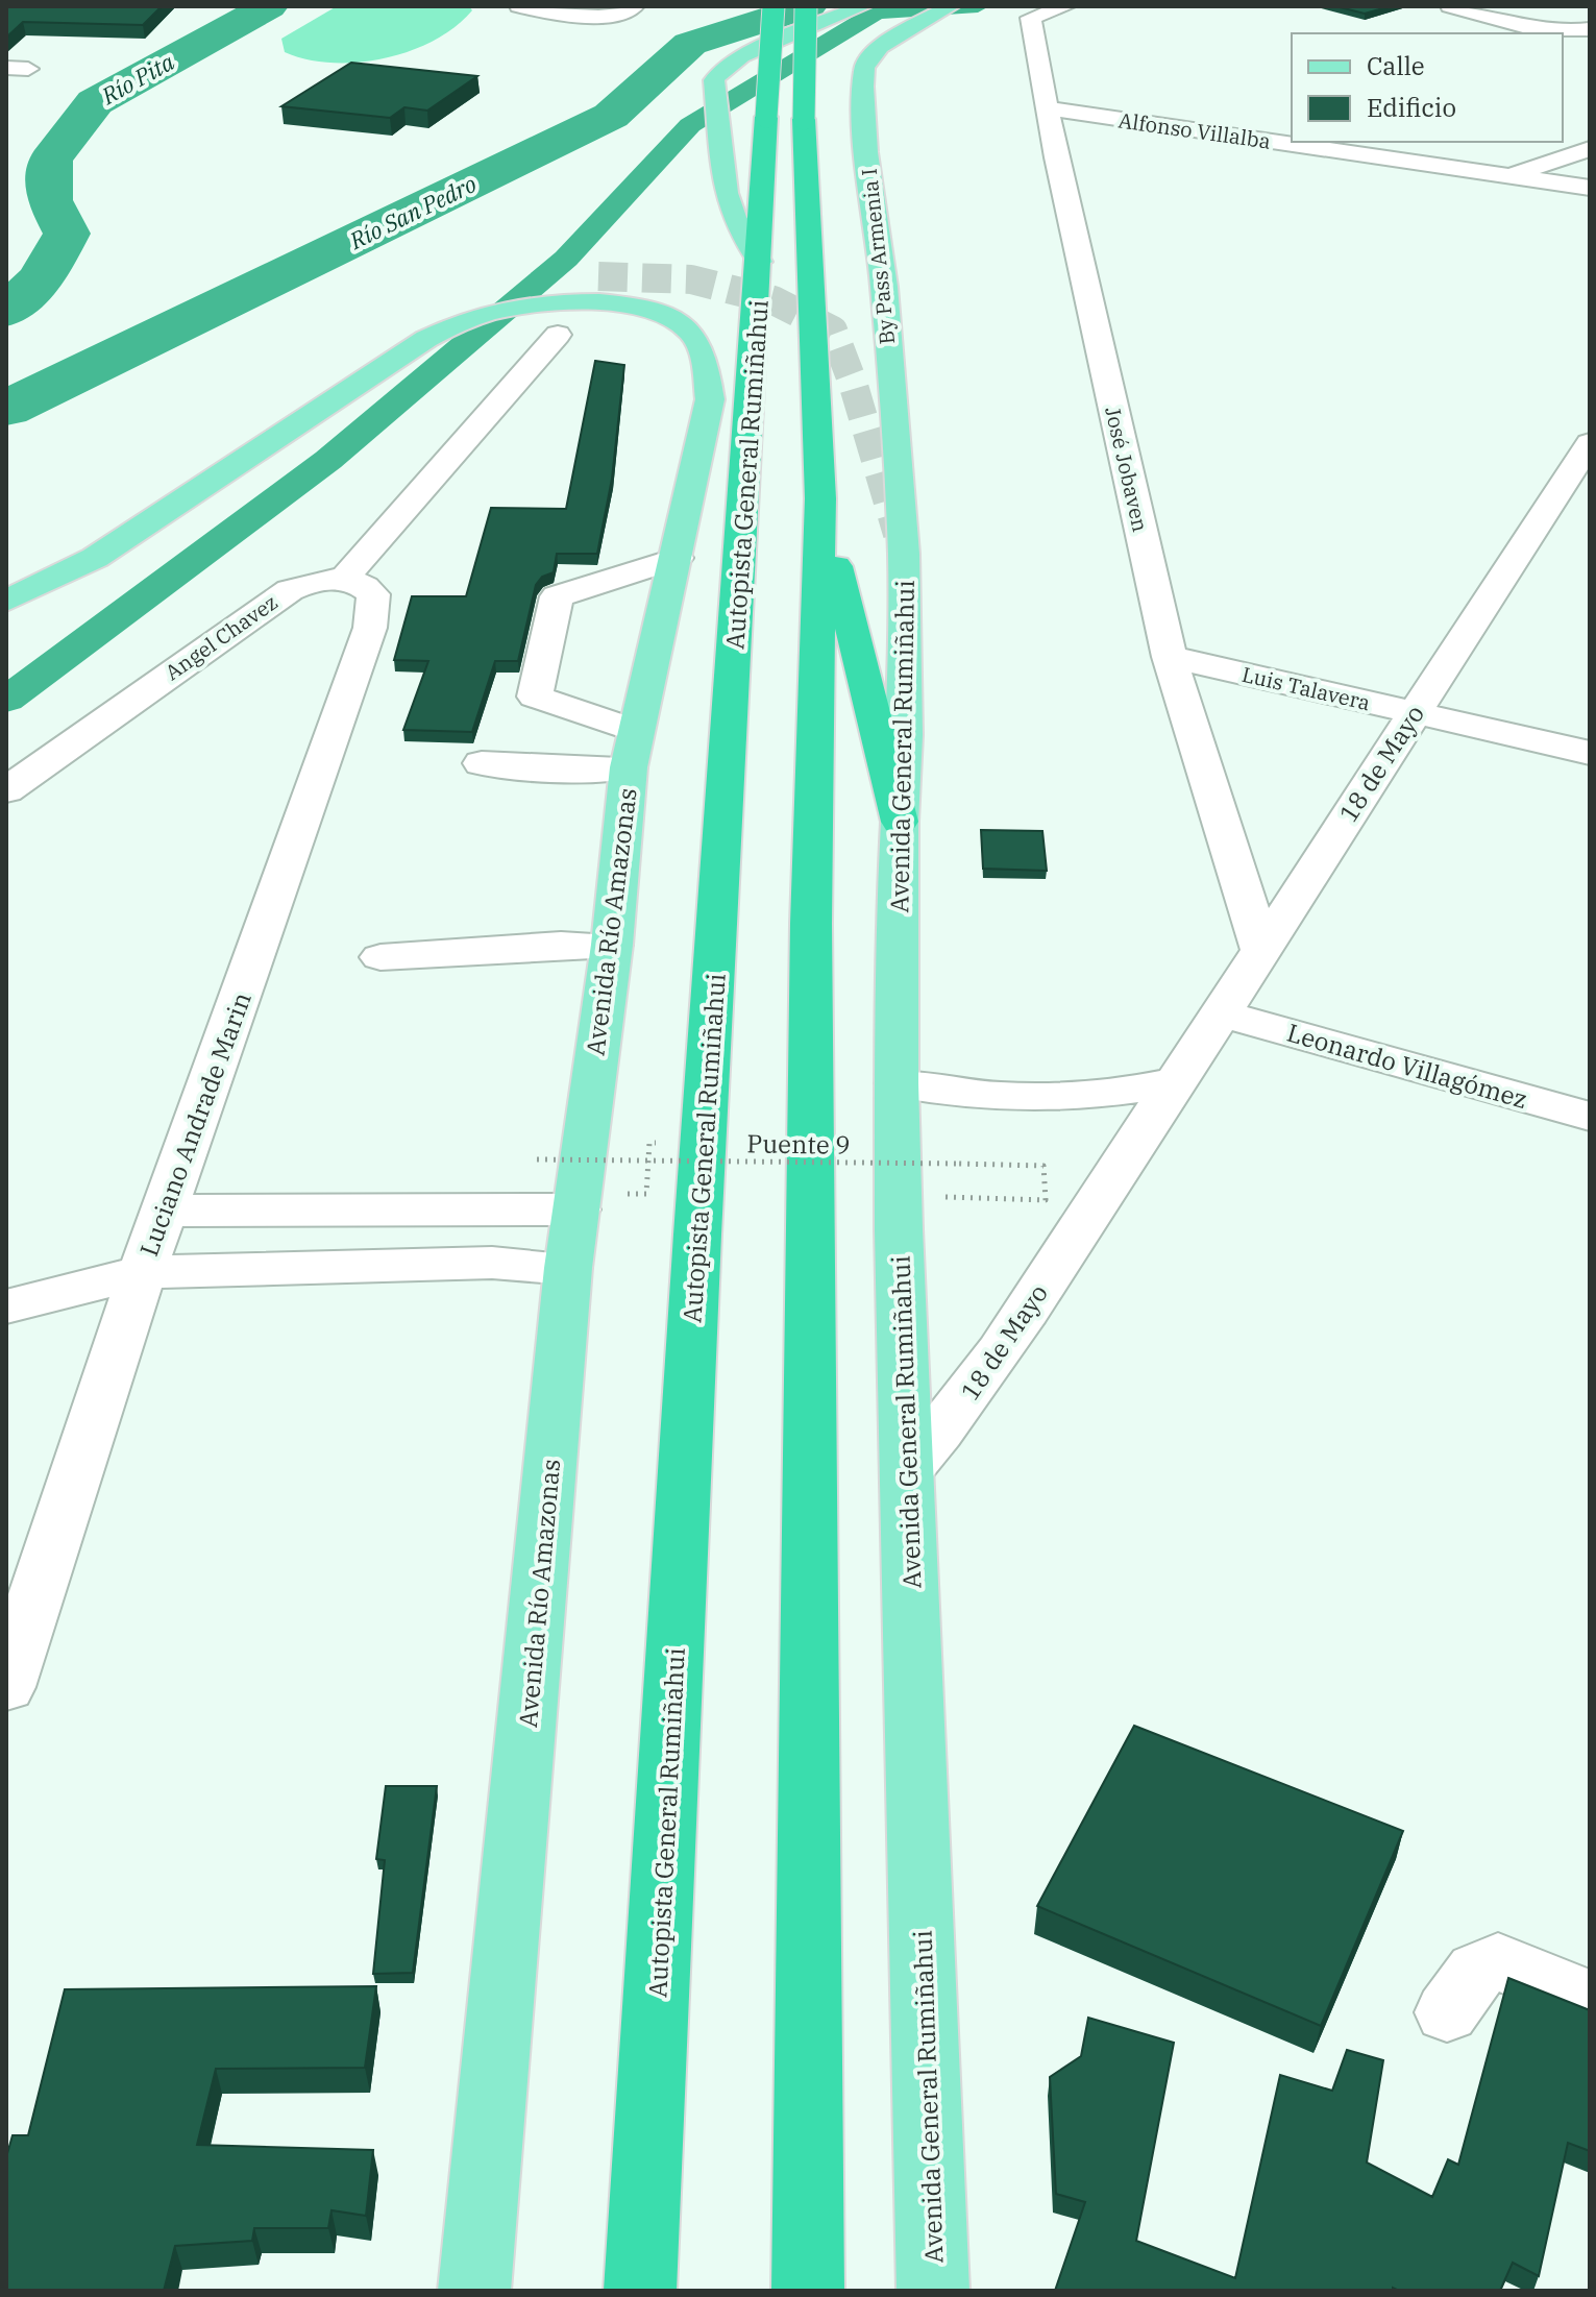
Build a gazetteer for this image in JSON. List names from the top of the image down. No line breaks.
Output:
{"streets":{"highway":["Autopista General Rumiñahui"],"main road":["By Pass Armenia I","Avenida General Rumiñahui","Avenida Río Amazonas"],"street":["Alfonso Villalba","José Jobaven","Angel Chavez","Luis Talavera","18 de Mayo","Leonardo Villagómez","Luciano Andrade Marin"],"path":["Puente 9"]},"crossings":[["Alfonso Villalba","José Jobaven"],["By Pass Armenia I","Avenida General Rumiñahui"],["José Jobaven","Luis Talavera"],["José Jobaven","18 de Mayo"],["Angel Chavez","Luciano Andrade Marin"],["Luis Talavera","18 de Mayo"],["Avenida General Rumiñahui","18 de Mayo"],["Avenida General Rumiñahui","Puente 9"],["18 de Mayo","Leonardo Villagómez"]],"water":["Río Pita","Río San Pedro"],"legend":["Calle","Edificio"]}
